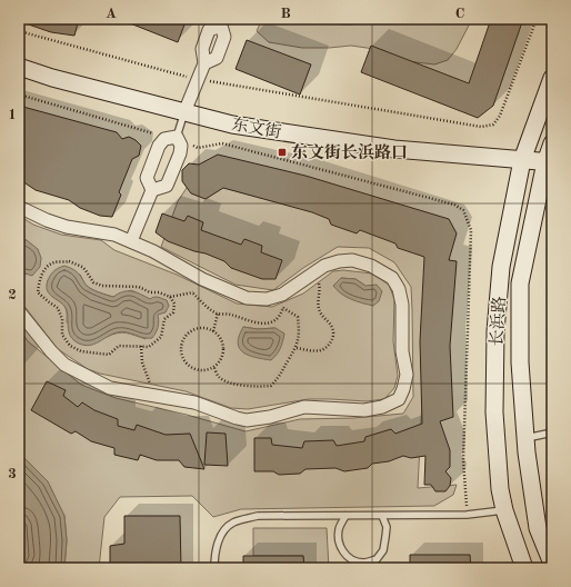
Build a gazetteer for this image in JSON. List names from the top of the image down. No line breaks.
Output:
{"streets":{"main road":["东文街","长浜路"]},"crossings":[["东文街","长浜路"]],"places":{"transit":["东文街长浜路口"]},"grid":{"columns":["A","B","C"],"rows":["1","2","3"]}}
